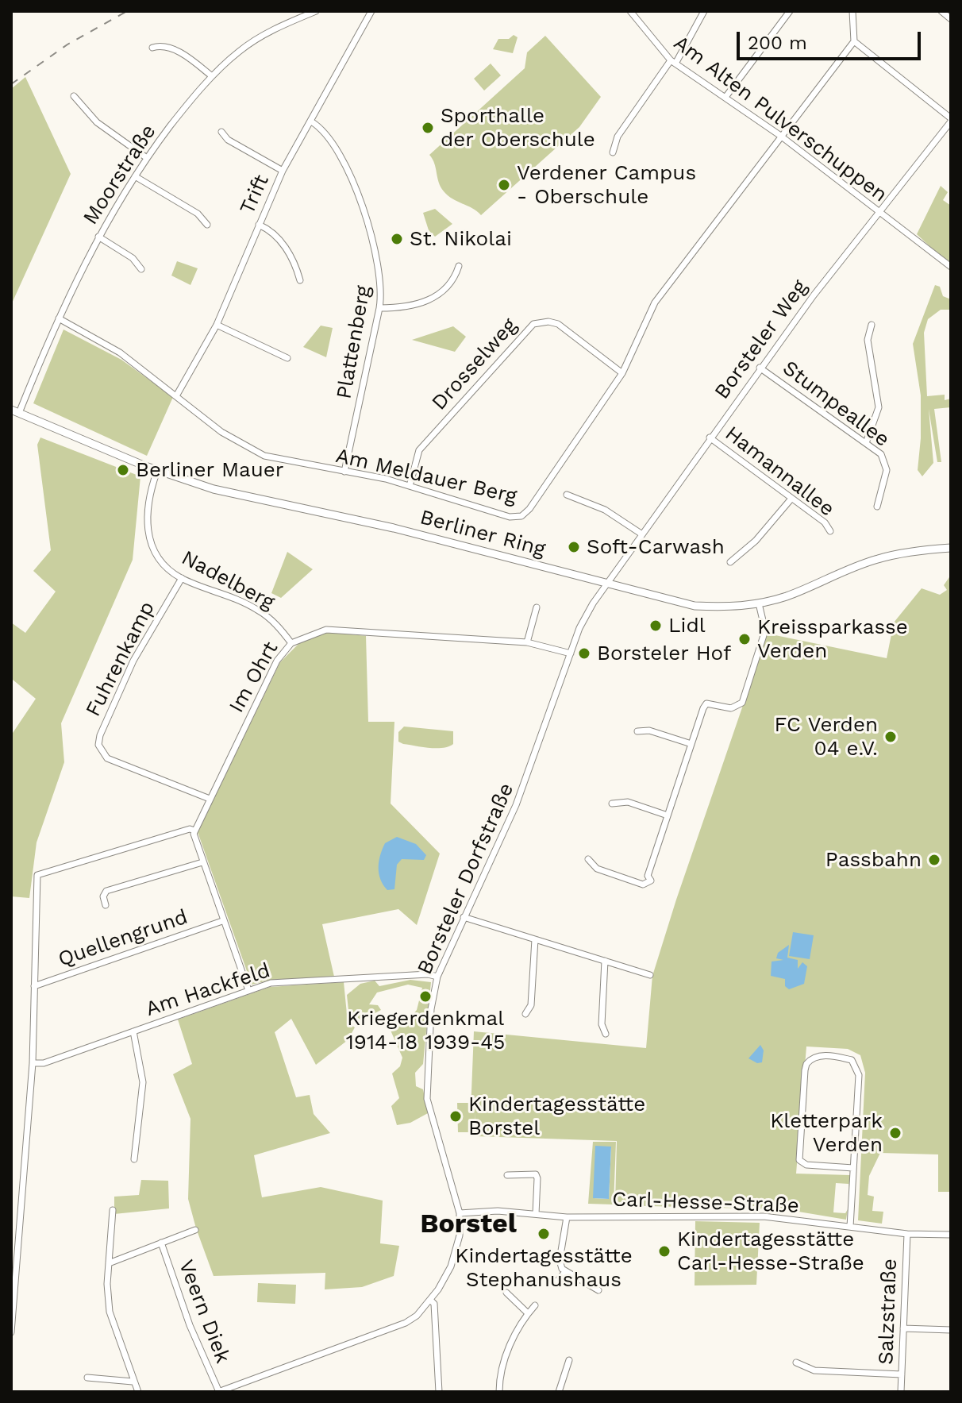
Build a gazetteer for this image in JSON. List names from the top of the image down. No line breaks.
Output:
{"streets":{"street":["Am Alten Pulverschuppen","Moorstraße","Trift","Borsteler Weg","Plattenberg","Drosselweg","Stumpeallee","Hamannallee","Am Meldauer Berg","Berliner Ring","Nadelberg","Fuhrenkamp","Im Ohrt","Borsteler Dorfstraße","Quellengrund","Am Hackfeld","Carl-Hesse-Straße","Veern Diek","Salzstraße"]},"crossings":[["Am Alten Pulverschuppen","Borsteler Weg"],["Am Alten Pulverschuppen","Am Meldauer Berg"],["Moorstraße","Am Meldauer Berg"],["Moorstraße","Berliner Ring"],["Trift","Plattenberg"],["Trift","Am Meldauer Berg"],["Borsteler Weg","Stumpeallee"],["Borsteler Weg","Hamannallee"],["Borsteler Weg","Berliner Ring"],["Borsteler Weg","Borsteler Dorfstraße"],["Plattenberg","Am Meldauer Berg"],["Drosselweg","Am Meldauer Berg"],["Berliner Ring","Nadelberg"],["Berliner Ring","Borsteler Dorfstraße"],["Nadelberg","Fuhrenkamp"],["Nadelberg","Im Ohrt"],["Fuhrenkamp","Im Ohrt"],["Im Ohrt","Borsteler Dorfstraße"],["Borsteler Dorfstraße","Am Hackfeld"],["Borsteler Dorfstraße","Carl-Hesse-Straße"],["Borsteler Dorfstraße","Veern Diek"],["Carl-Hesse-Straße","Salzstraße"]],"districts":["Borstel"],"places":["Sporthalle der Oberschule","Verdener Campus - Oberschule","St. Nikolai","Berliner Mauer","Soft-Carwash","Lidl","Kreissparkasse Verden","Borsteler Hof","FC Verden 04 e.V.","Passbahn","Kriegerdenkmal 1914-18 1939-45","Kindertagesstätte Borstel","Kletterpark Verden","Kindertagesstätte Stephanushaus","Kindertagesstätte Carl-Hesse-Straße"],"scale_bar":"200 m"}
